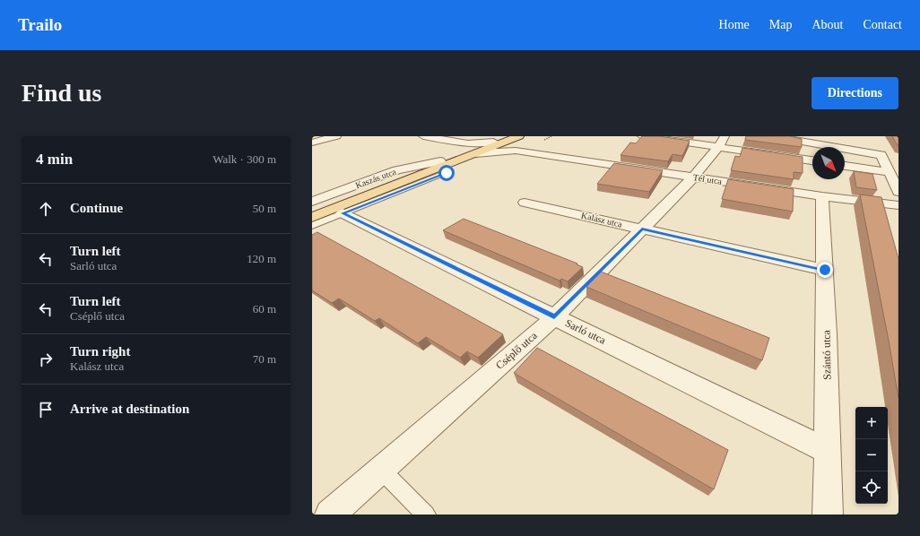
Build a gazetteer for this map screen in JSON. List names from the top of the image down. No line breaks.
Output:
{"streets":{"street":["Kaszás utca","Tél utca","Kalász utca","Sarló utca","Cséplő utca","Szántó utca"]},"crossings":[["Tél utca","Cséplő utca"],["Tél utca","Szántó utca"],["Kalász utca","Cséplő utca"],["Kalász utca","Szántó utca"],["Sarló utca","Cséplő utca"],["Sarló utca","Szántó utca"]],"north":"bottom right","page":{"header":"Trailo","nav":["Home","Map","About","Contact"],"buttons":"Directions","title":"Find us","heading":["4 min","Walk · 300 m"],"list":[["Continue","50 m"],["Turn left","Sarló utca","120 m"],["Turn left","Cséplő utca","60 m"],["Turn right","Kalász utca","70 m"],"Arrive at destination"],"map_buttons":["+","−"]}}
